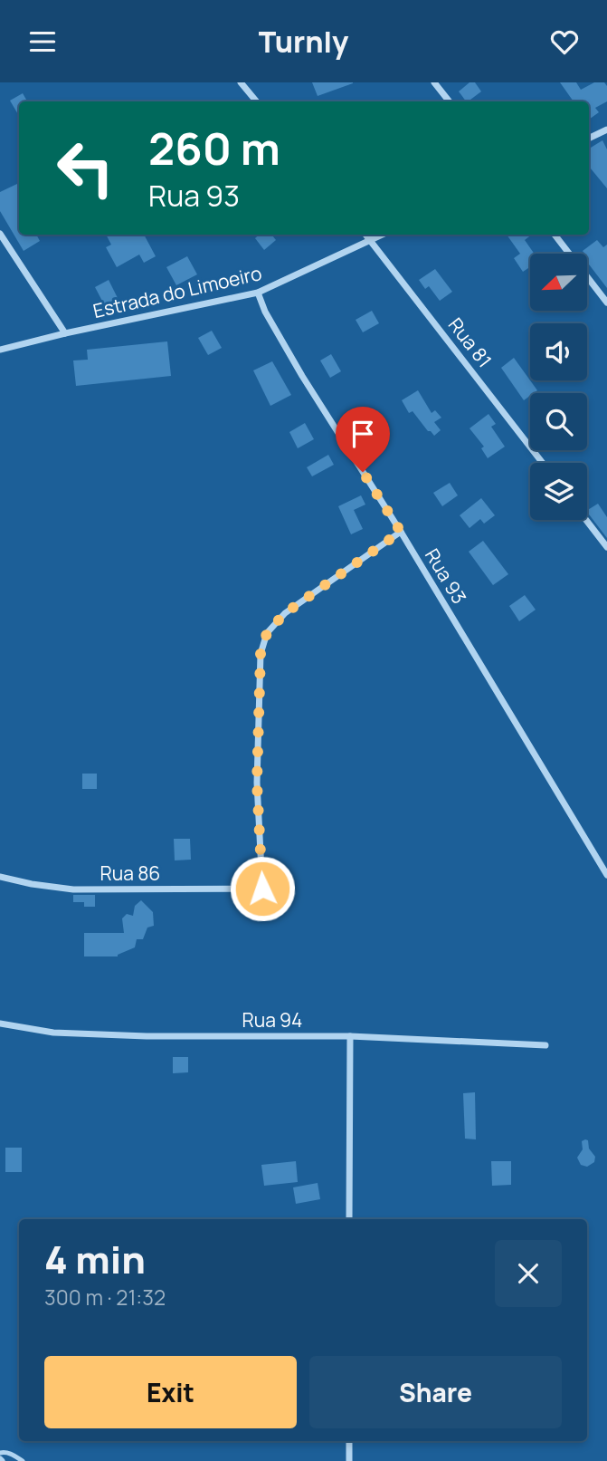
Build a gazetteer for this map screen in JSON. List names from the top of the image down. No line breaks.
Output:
{"streets":{"street":["Estrada do Limoeiro","Rua 81","Rua 93","Rua 86","Rua 94"]},"crossings":[["Estrada do Limoeiro","Rua 81"],["Estrada do Limoeiro","Rua 93"],["Rua 93","Rua 86"]],"north":"bottom left","page":{"header":"Turnly","turn":["260 m","Rua 93"],"heading":["4 min","300 m · 21:32"],"buttons":["Exit","Share"]}}
